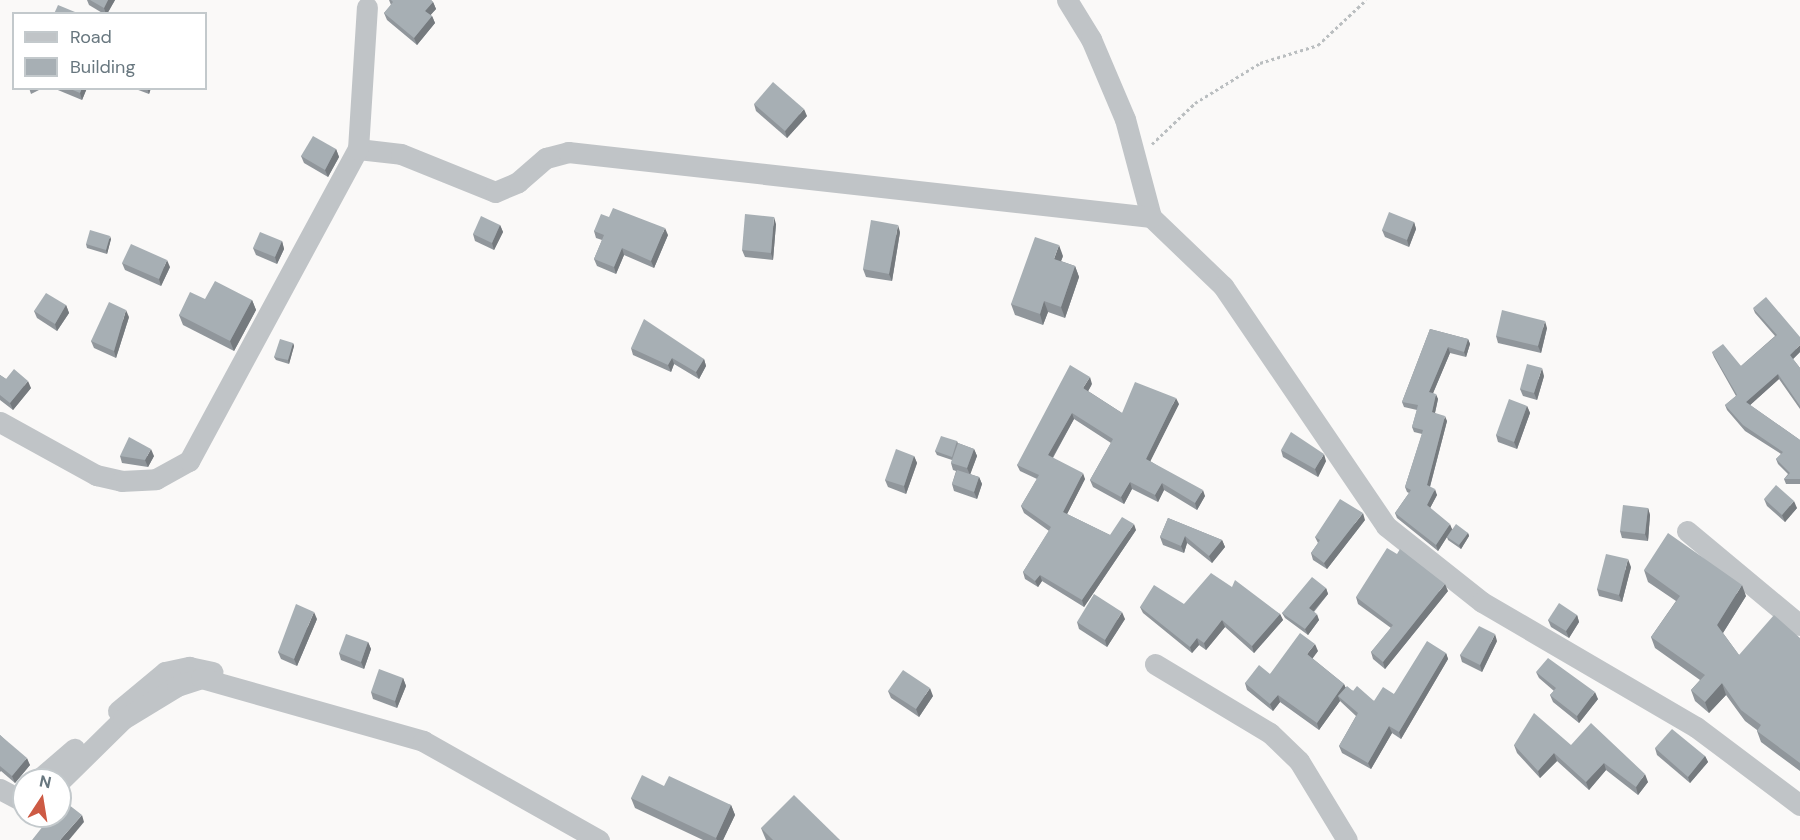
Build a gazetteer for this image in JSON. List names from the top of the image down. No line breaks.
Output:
{"legend":["Road","Building"],"north":"top"}
